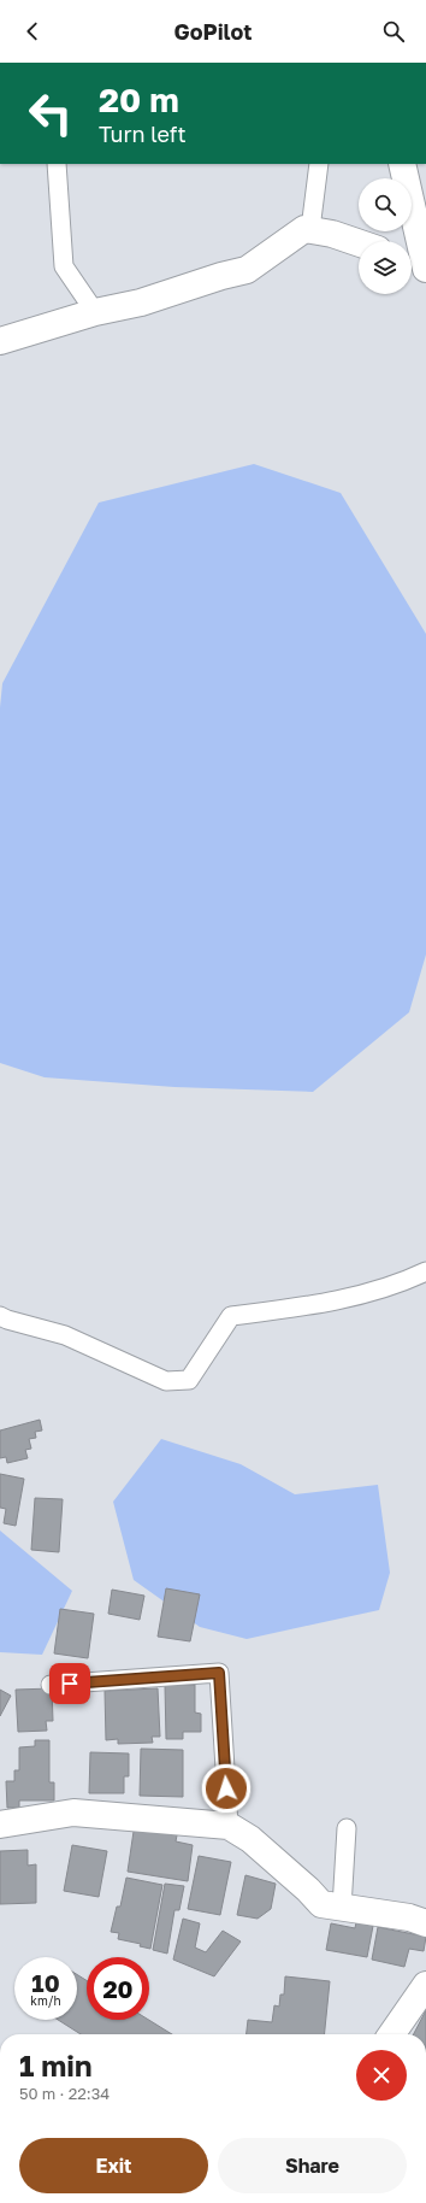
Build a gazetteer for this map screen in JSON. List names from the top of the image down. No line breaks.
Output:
{"page":{"header":"GoPilot","turn":["20 m","Turn left"],"speed":"10 km/h","limit":"20","heading":["1 min","50 m · 22:34"],"buttons":["Exit","Share"]}}
